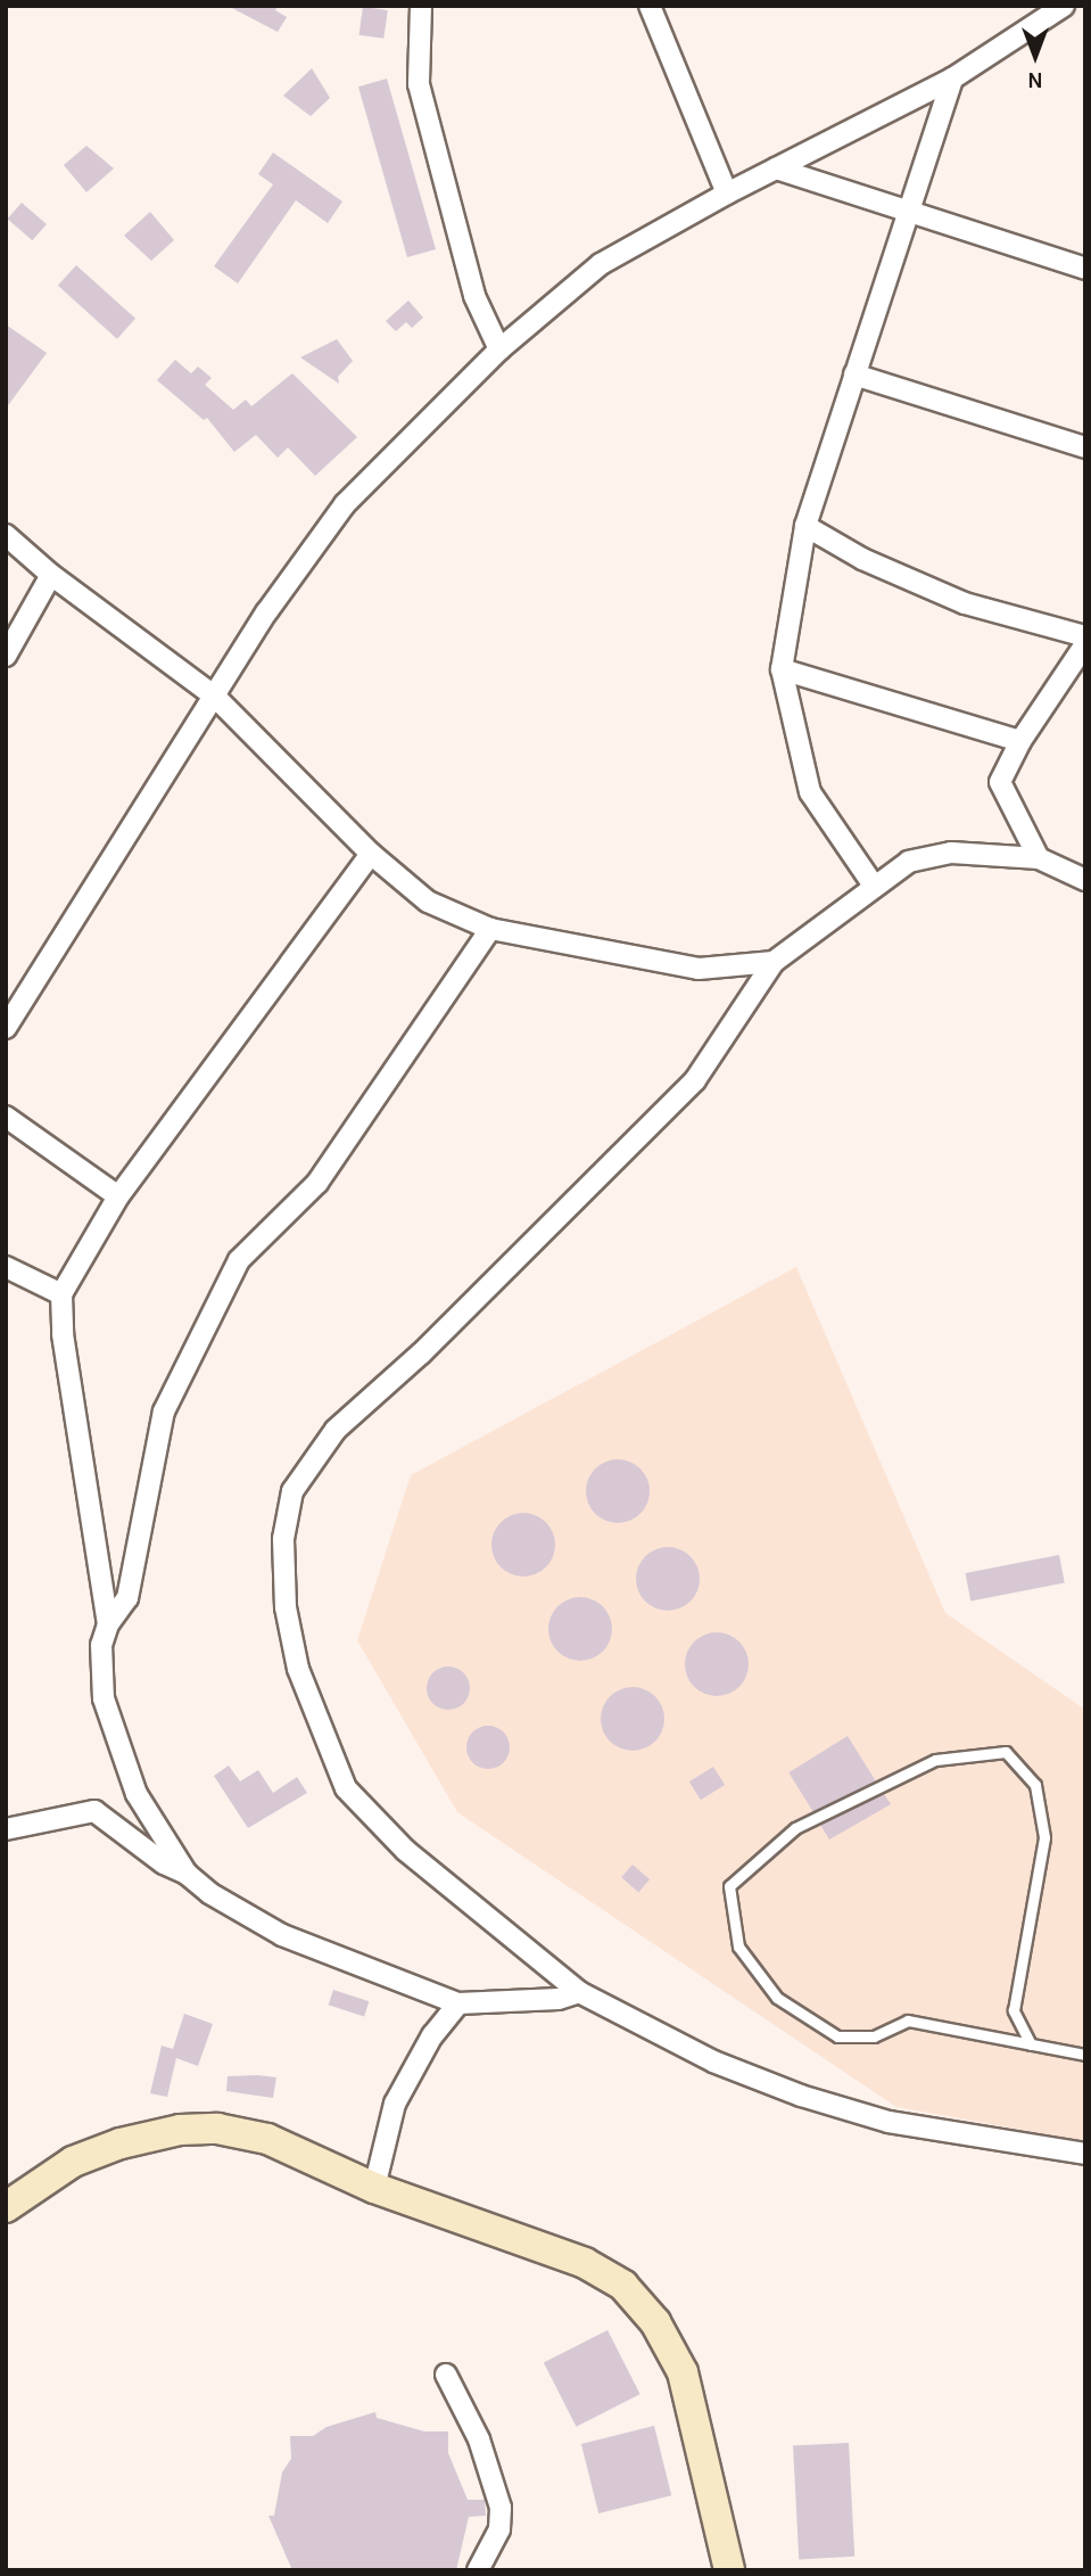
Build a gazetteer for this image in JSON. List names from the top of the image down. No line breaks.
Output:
{"north":"bottom"}
